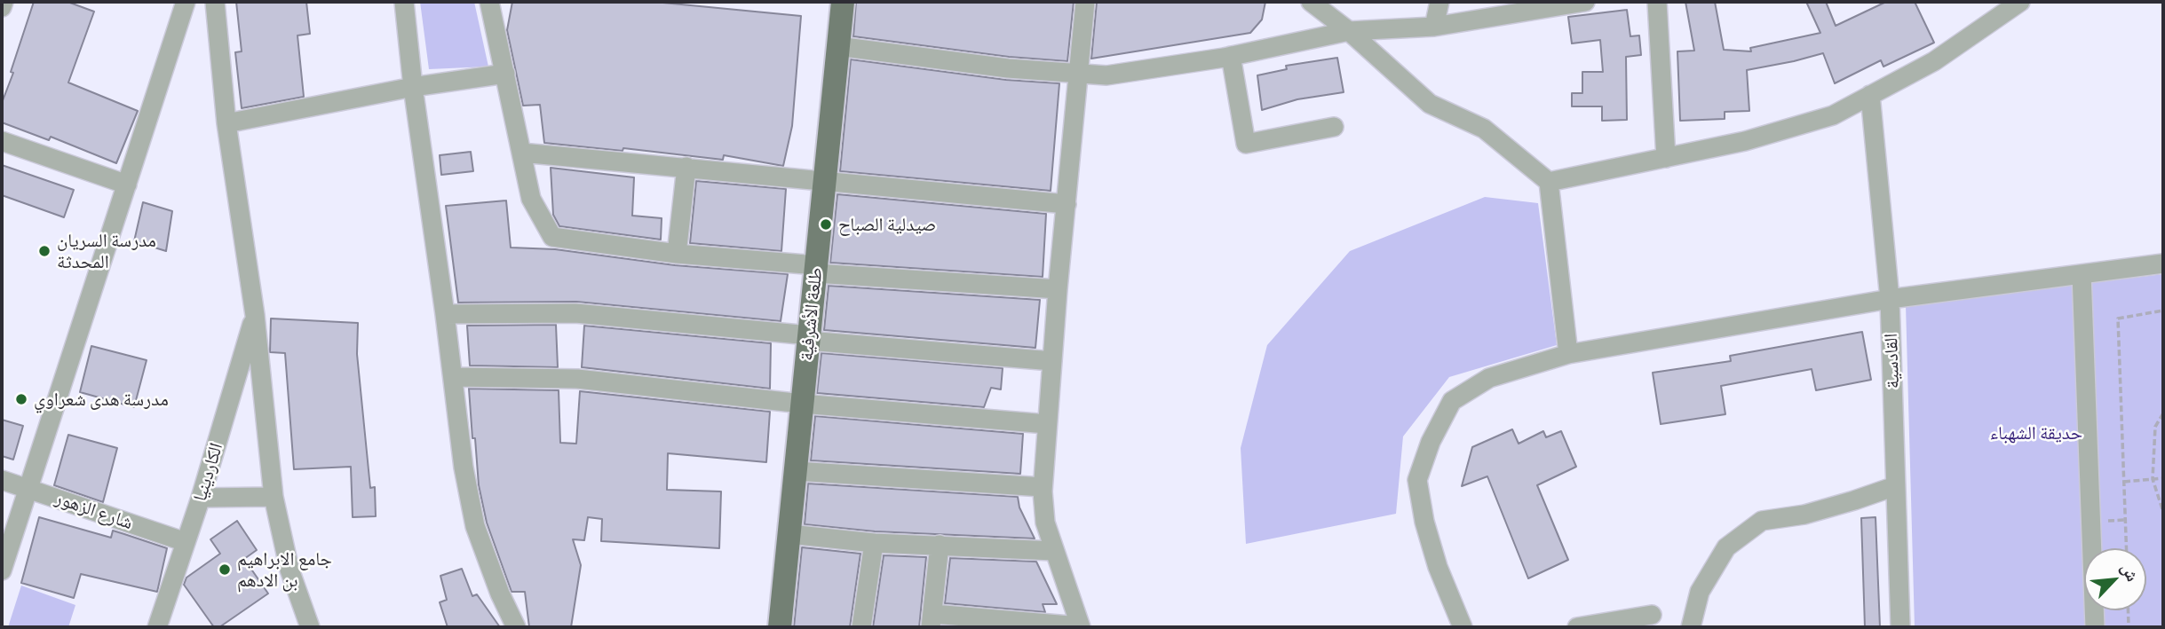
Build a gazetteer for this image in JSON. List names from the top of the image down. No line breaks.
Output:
{"streets":{"main road":["طلعة الأشرفية"],"street":["القادسية","الكاردينيا","شارع الزهور"]},"crossings":[["الكاردينيا","شارع الزهور"]],"parks":["حديقة الشهباء"],"places":["صيدلية الصباح","مدرسة السريان المحدثة","مدرسة هدى شعراوي","جامع الابراهيم بن الادهم"],"north":"top right"}
